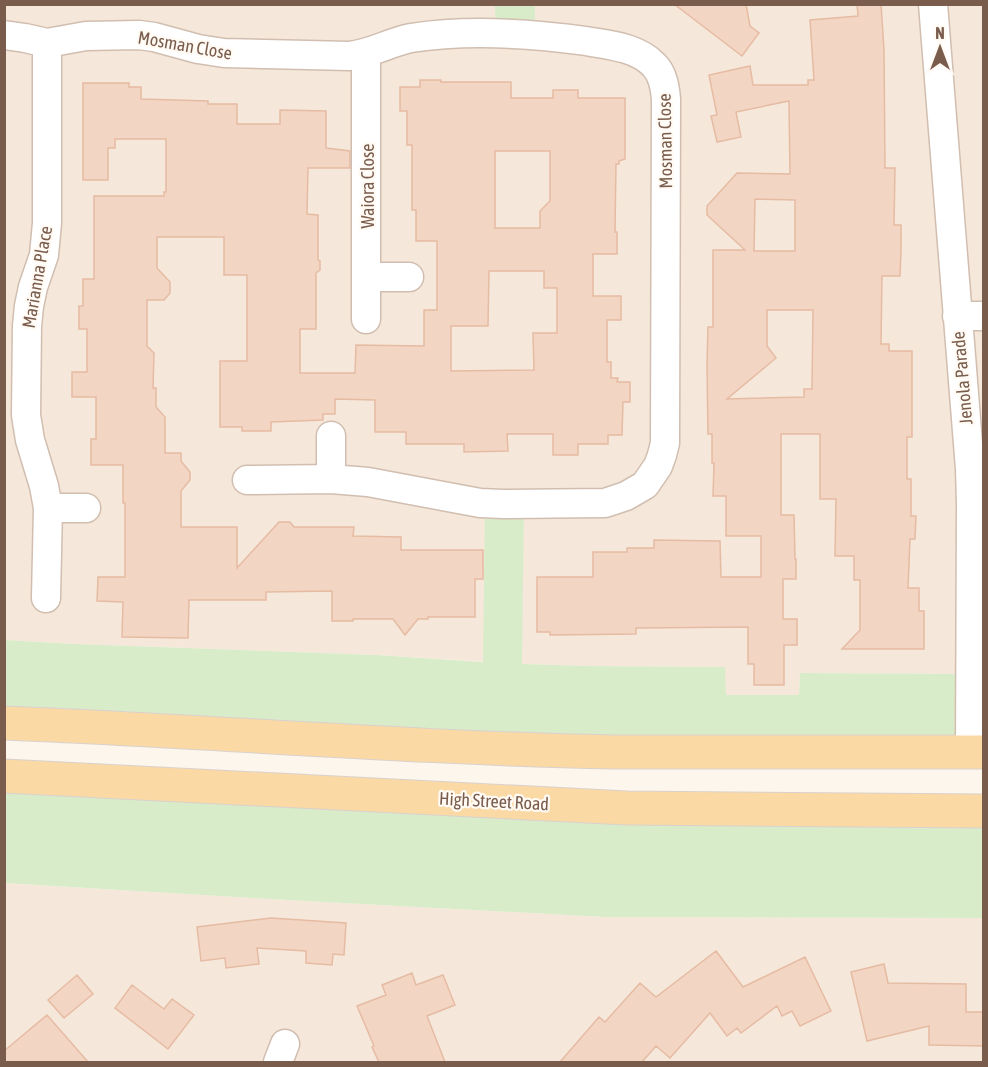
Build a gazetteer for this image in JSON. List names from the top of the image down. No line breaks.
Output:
{"streets":{"main road":["High Street Road"],"street":["Mosman Close","Waiora Close","Marianna Place","Jenola Parade"]},"crossings":[["Mosman Close","Waiora Close"],["Mosman Close","Marianna Place"]],"north":"top"}
